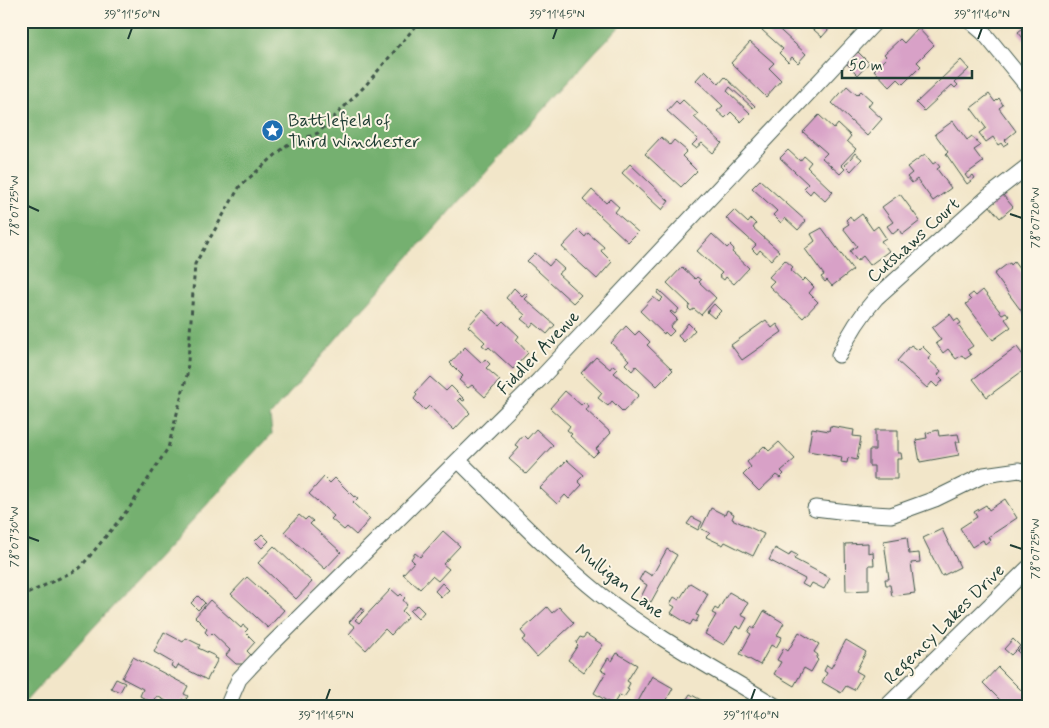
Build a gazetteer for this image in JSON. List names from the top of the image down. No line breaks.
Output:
{"streets":{"street":["Cutshaws Court","Fiddler Avenue","Mulligan Lane","Regency Lakes Drive"]},"crossings":[["Fiddler Avenue","Mulligan Lane"]],"places":{"place":["Battlefield of Third Winchester"]},"scale_bar":"50 m","coordinates":["39°11'50\"N","39°11'45\"N","39°11'40\"N","78°07'25\"W","78°07'20\"W","78°07'30\"W"]}
